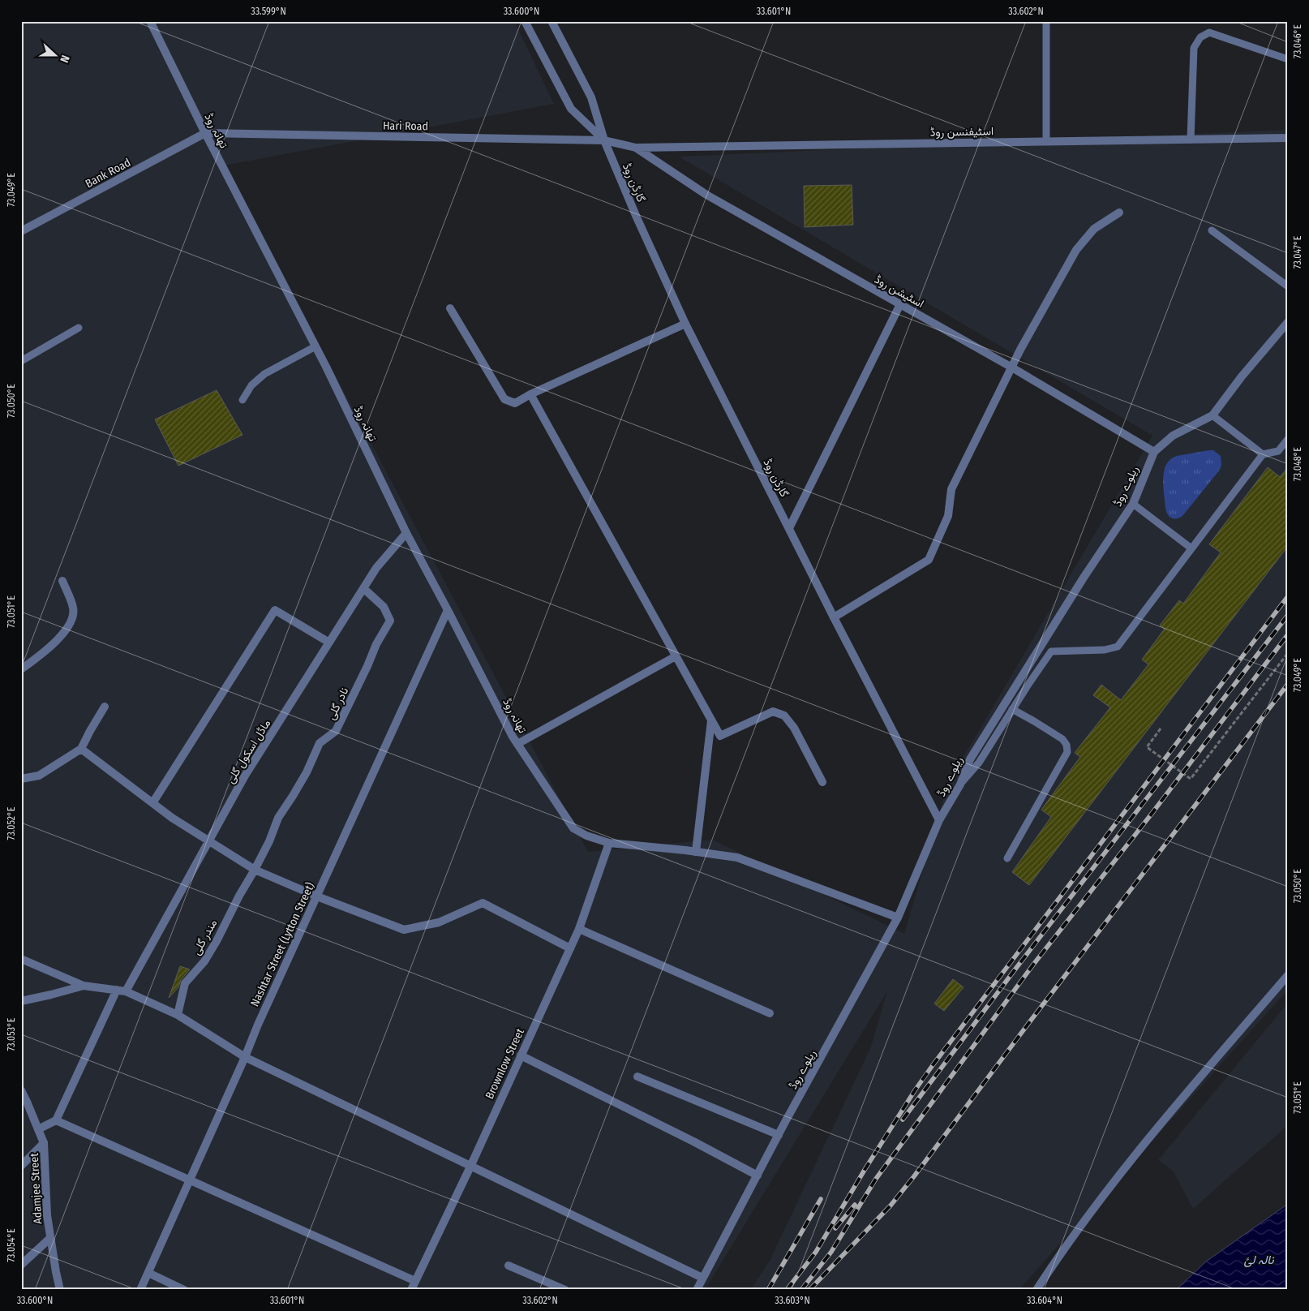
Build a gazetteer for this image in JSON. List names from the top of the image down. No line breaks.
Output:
{"streets":{"street":["Hari Road","تھانہ روڈ","اسٹیفنسن روڈ","Bank Road","گارڈن روڈ","اسٹیشن روڈ","ریلوے روڈ","نادر گلی","ماڈل اسکول گلی","مندر گلی","Nashtar Street (Lytton Street)","Brownlow Street","Adamjee Street"]},"crossings":[["Hari Road","تھانہ روڈ"],["Hari Road","اسٹیفنسن روڈ"],["Hari Road","Bank Road"],["Hari Road","گارڈن روڈ"],["Hari Road","اسٹیشن روڈ"],["تھانہ روڈ","Bank Road"],["تھانہ روڈ","ماڈل اسکول گلی"],["تھانہ روڈ","Nashtar Street (Lytton Street)"],["تھانہ روڈ","Brownlow Street"],["اسٹیفنسن روڈ","اسٹیشن روڈ"],["گارڈن روڈ","ریلوے روڈ"],["اسٹیشن روڈ","ریلوے روڈ"],["نادر گلی","ماڈل اسکول گلی"],["نادر گلی","مندر گلی"]],"water":["نالہ لئ"],"north":"right","coordinates":["33.599°N","33.600°N","33.601°N","33.602°N","73.046°E","73.049°E","73.047°E","73.050°E","73.048°E","73.051°E","73.052°E","73.053°E","73.054°E","33.603°N","33.604°N"]}
